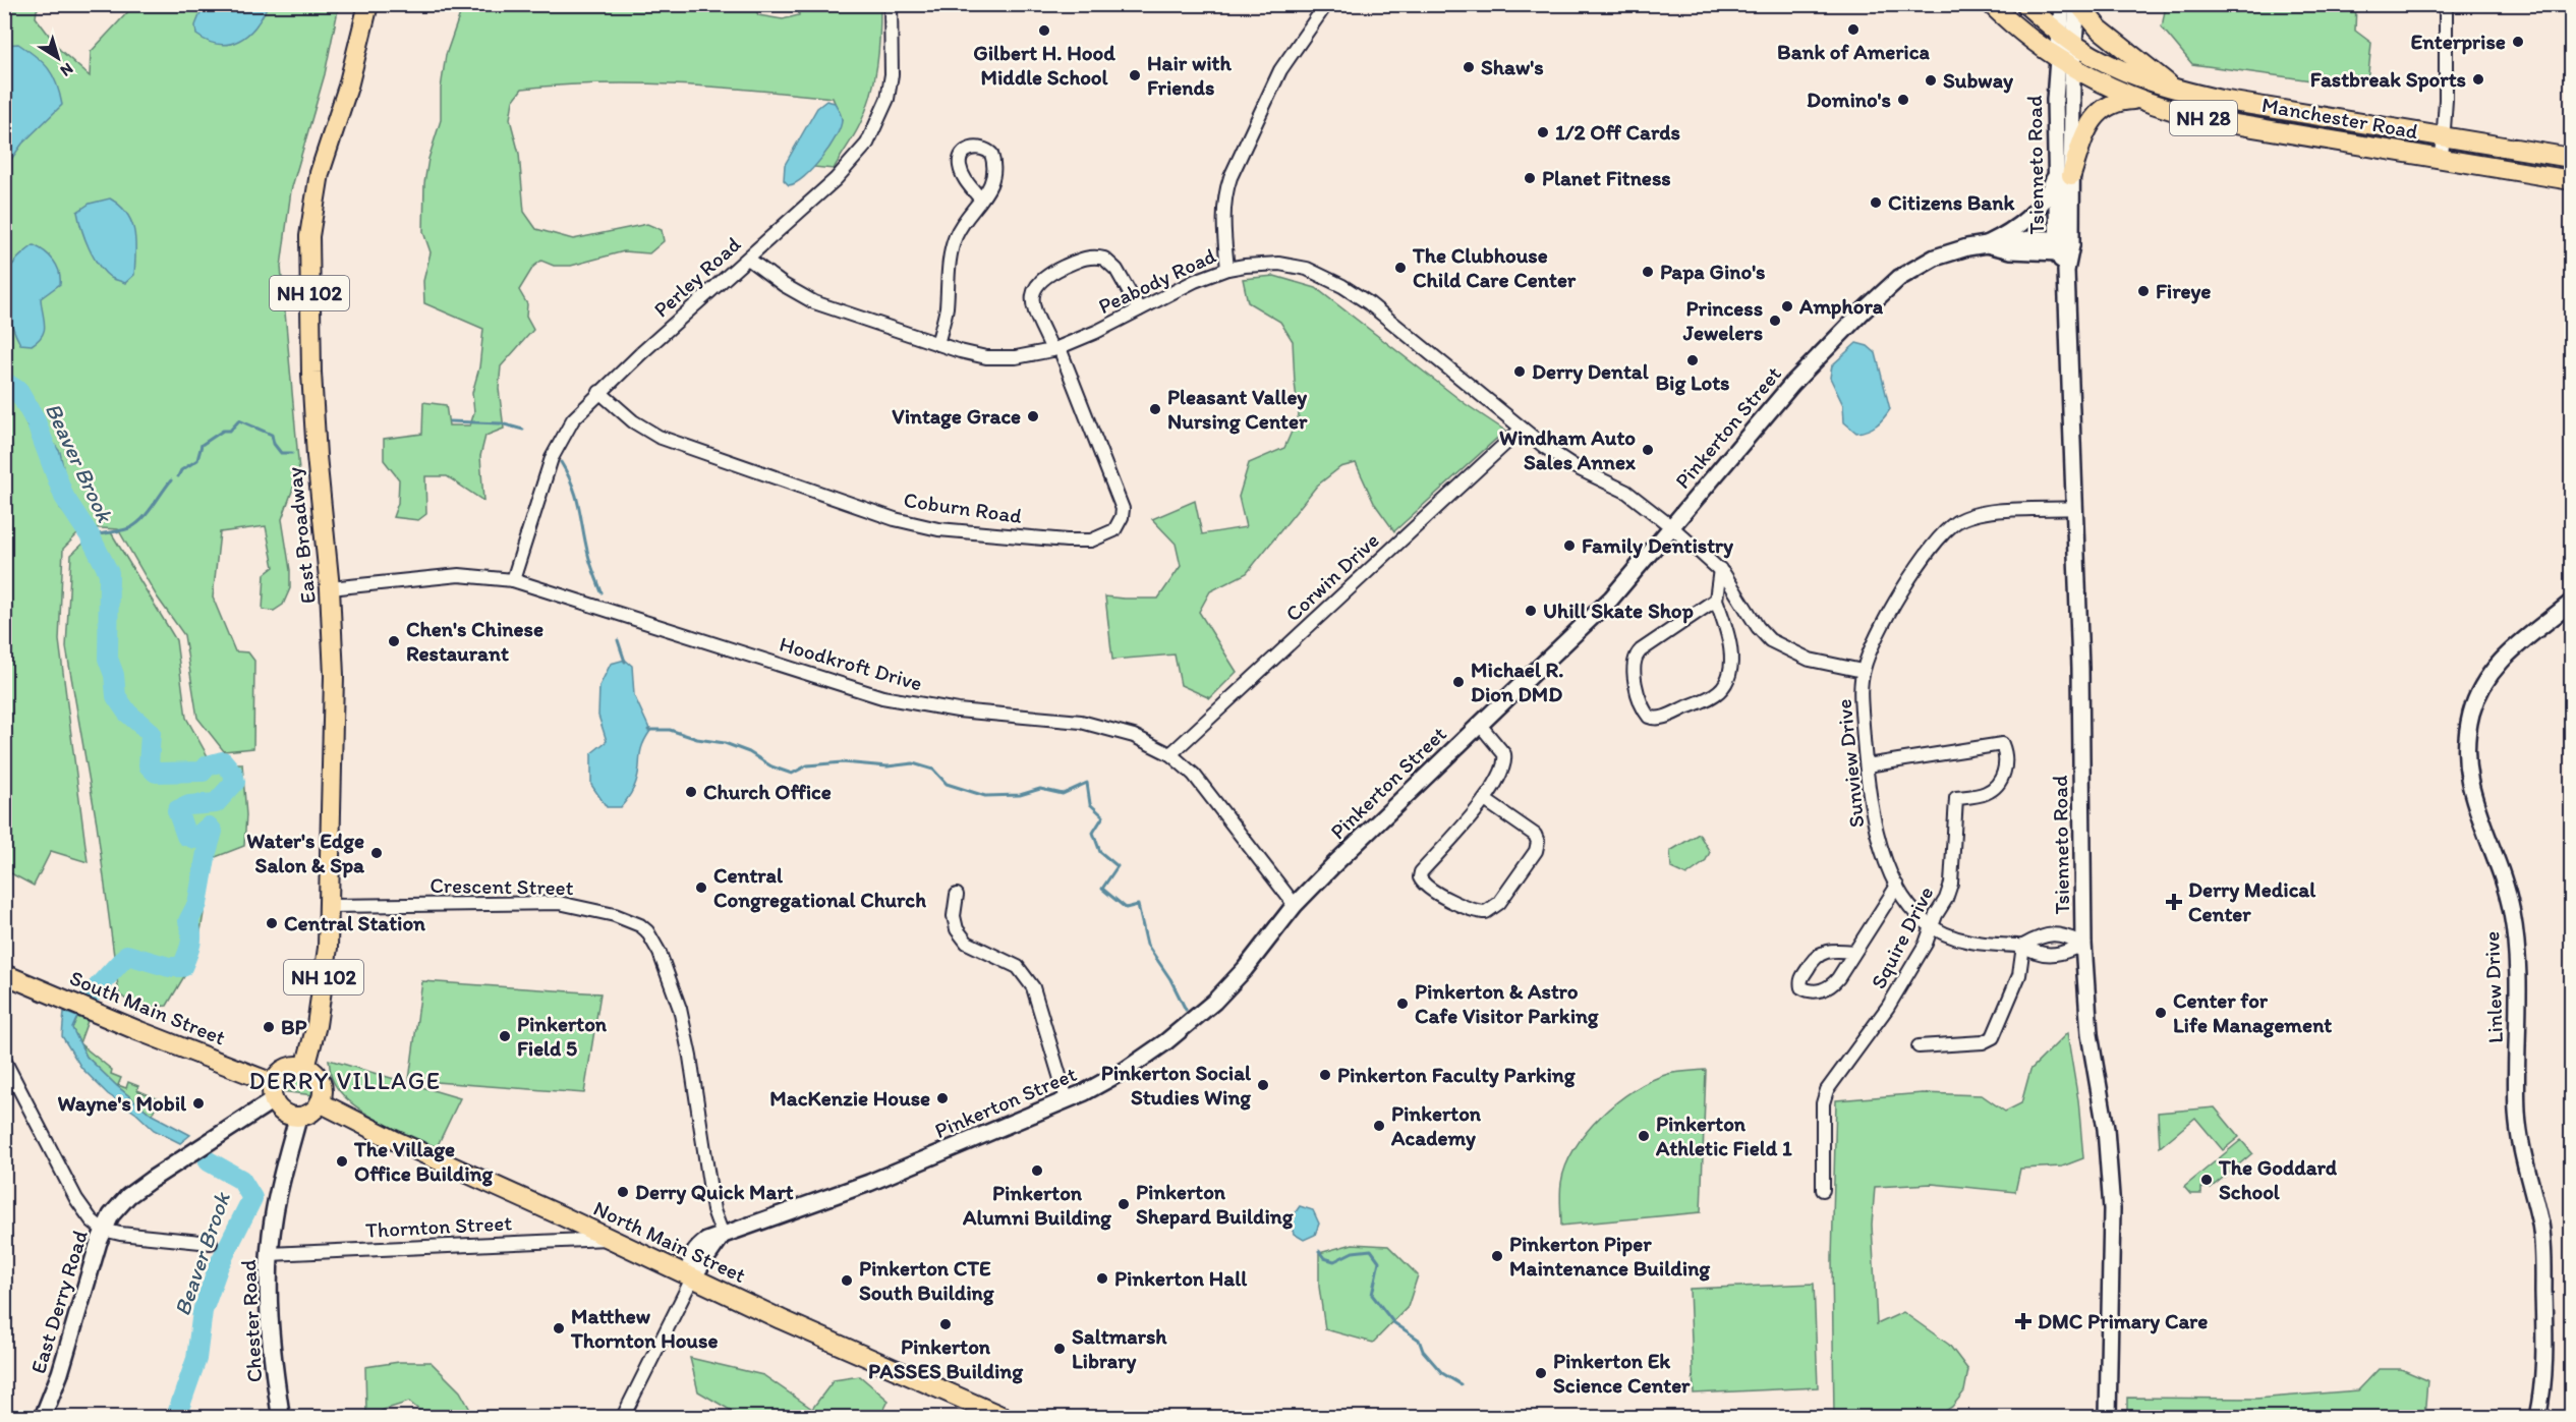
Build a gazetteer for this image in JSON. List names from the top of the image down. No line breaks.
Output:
{"streets":{"main road":["NH 28","Manchester Road","NH 102","East Broadway","South Main Street","North Main Street","Chester Road"],"street":["Tsienneto Road","Perley Road","Peabody Road","Pinkerton Street","Coburn Road","Corwin Drive","Hoodkroft Drive","Sunview Drive","Crescent Street","Squire Drive","Linlew Drive","Thornton Street","East Derry Road"]},"crossings":[["NH 28","Manchester Road"],["NH 28","Tsienneto Road"],["Manchester Road","Tsienneto Road"],["Tsienneto Road","Pinkerton Street"],["Tsienneto Road","Sunview Drive"],["Perley Road","Peabody Road"],["Perley Road","Coburn Road"],["Perley Road","Hoodkroft Drive"],["Peabody Road","Pinkerton Street"],["Peabody Road","Coburn Road"],["Peabody Road","Corwin Drive"],["Peabody Road","Sunview Drive"],["Pinkerton Street","Hoodkroft Drive"],["Pinkerton Street","Crescent Street"],["Pinkerton Street","North Main Street"],["East Broadway","Hoodkroft Drive"],["East Broadway","Crescent Street"],["East Broadway","South Main Street"],["East Broadway","North Main Street"],["East Broadway","East Derry Road"],["East Broadway","Chester Road"],["Corwin Drive","Hoodkroft Drive"],["Sunview Drive","Squire Drive"],["South Main Street","North Main Street"],["South Main Street","East Derry Road"],["South Main Street","Chester Road"],["Thornton Street","North Main Street"],["Thornton Street","Chester Road"],["North Main Street","East Derry Road"],["North Main Street","Chester Road"],["East Derry Road","Chester Road"]],"districts":["DERRY VILLAGE"],"water":["Beaver Brook"],"places":{"other":["Bank of America","Gilbert H. Hood Middle School","Enterprise","Shaw's","Hair with Friends","Fastbreak Sports","Subway","Domino's","1/2 Off Cards","Planet Fitness","Citizens Bank","The Clubhouse Child Care Center","Papa Gino's","Fireye","Amphora","Princess Jewelers","Big Lots","Derry Dental","Pleasant Valley Nursing Center","Vintage Grace","Windham Auto Sales Annex","Family Dentistry","Uhill Skate Shop","Chen's Chinese Restaurant","Michael R. Dion DMD","Church Office","Water's Edge Salon & Spa","Central Congregational Church","Central Station","Pinkerton & Astro Cafe Visitor Parking","Center for Life Management","BP","Pinkerton Field 5","Pinkerton Faculty Parking","Pinkerton Social Studies Wing","MacKenzie House","Wayne's Mobil","Pinkerton Academy","Pinkerton Athletic Field 1","The Village Office Building","Pinkerton Alumni Building","The Goddard School","Derry Quick Mart","Pinkerton Shepard Building","Pinkerton Piper Maintenance Building","Pinkerton Hall","Pinkerton CTE South Building","Pinkerton PASSES Building","Matthew Thornton House","Saltmarsh Library","Pinkerton Ek Science Center"],"health":["Derry Medical Center","DMC Primary Care"]},"north":"bottom right"}
